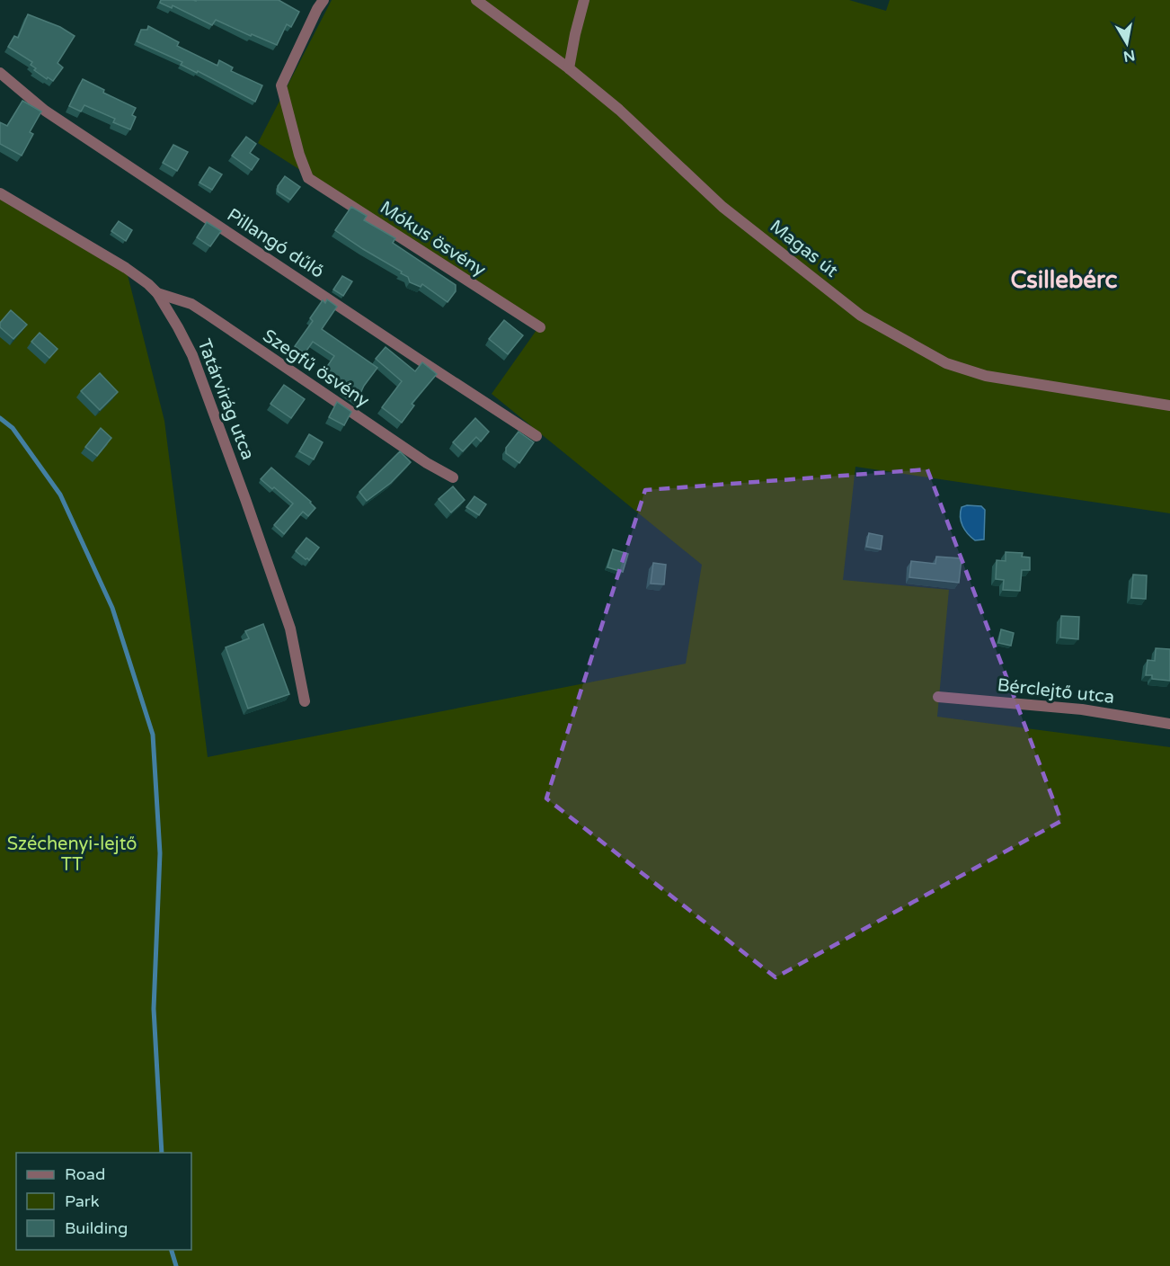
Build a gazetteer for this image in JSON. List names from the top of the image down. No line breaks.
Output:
{"streets":{"street":["Mókus ösvény","Pillangó dűlő","Magas út","Szegfű ösvény","Tatárvirág utca","Bérclejtő utca"]},"crossings":[["Szegfű ösvény","Tatárvirág utca"]],"districts":["Csillebérc"],"parks":["Széchenyi-lejtő TT"],"legend":["Road","Park","Building"],"north":"bottom"}
